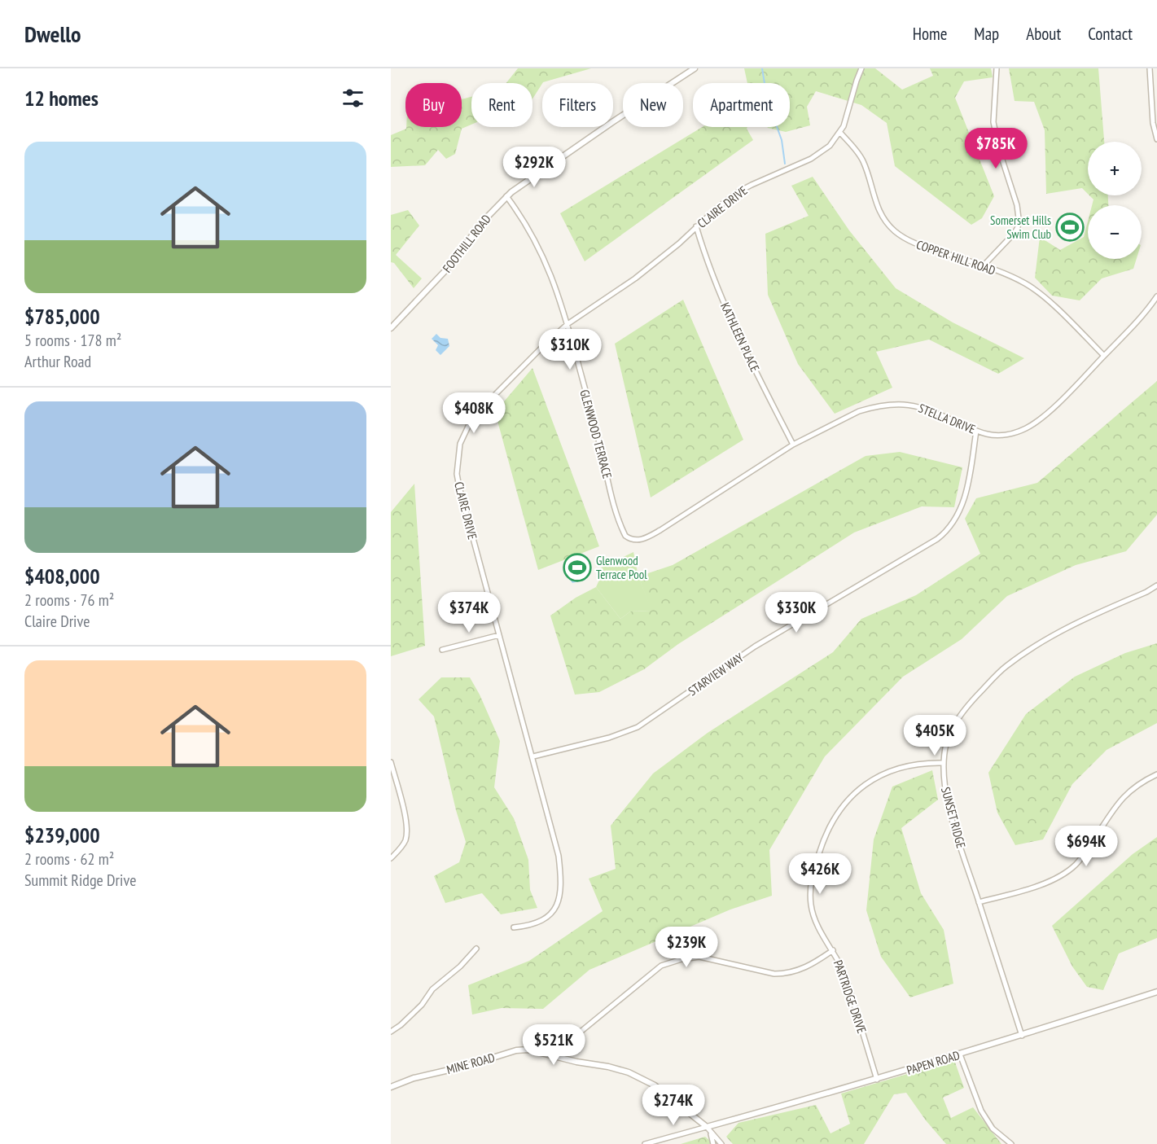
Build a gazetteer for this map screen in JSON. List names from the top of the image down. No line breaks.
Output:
{"streets":{"street":["CLAIRE DRIVE","FOOTHILL ROAD","COPPER HILL ROAD","KATHLEEN PLACE","STELLA DRIVE","GLENWOOD TERRACE","STARVIEW WAY","SUNSET RIDGE","PARTRIDGE DRIVE","PAPEN ROAD","MINE ROAD"]},"crossings":[["CLAIRE DRIVE","COPPER HILL ROAD"],["CLAIRE DRIVE","KATHLEEN PLACE"],["CLAIRE DRIVE","GLENWOOD TERRACE"],["CLAIRE DRIVE","STARVIEW WAY"],["FOOTHILL ROAD","GLENWOOD TERRACE"],["COPPER HILL ROAD","STELLA DRIVE"],["KATHLEEN PLACE","STELLA DRIVE"],["STELLA DRIVE","GLENWOOD TERRACE"],["STELLA DRIVE","STARVIEW WAY"],["SUNSET RIDGE","PARTRIDGE DRIVE"],["SUNSET RIDGE","PAPEN ROAD"],["PARTRIDGE DRIVE","PAPEN ROAD"],["PAPEN ROAD","MINE ROAD"]],"places":{"sports":["Somerset Hills Swim Club","Glenwood Terrace Pool"]},"page":{"header":"Dwello","nav":["Home","Map","About","Contact"],"heading":"12 homes","chip":["Buy","Rent","Filters","New","Apartment"],"list":[{"name":"$785,000","note":"5 rooms · 178 m² · Arthur Road"},{"name":"$408,000","note":"2 rooms · 76 m² · Claire Drive"},{"name":"$239,000","note":"2 rooms · 62 m² · Summit Ridge Drive"}],"price":["$785K","$292K","$310K","$408K","$374K","$330K","$405K","$694K","$426K","$239K","$521K","$274K"],"map_buttons":["+","−"]}}
